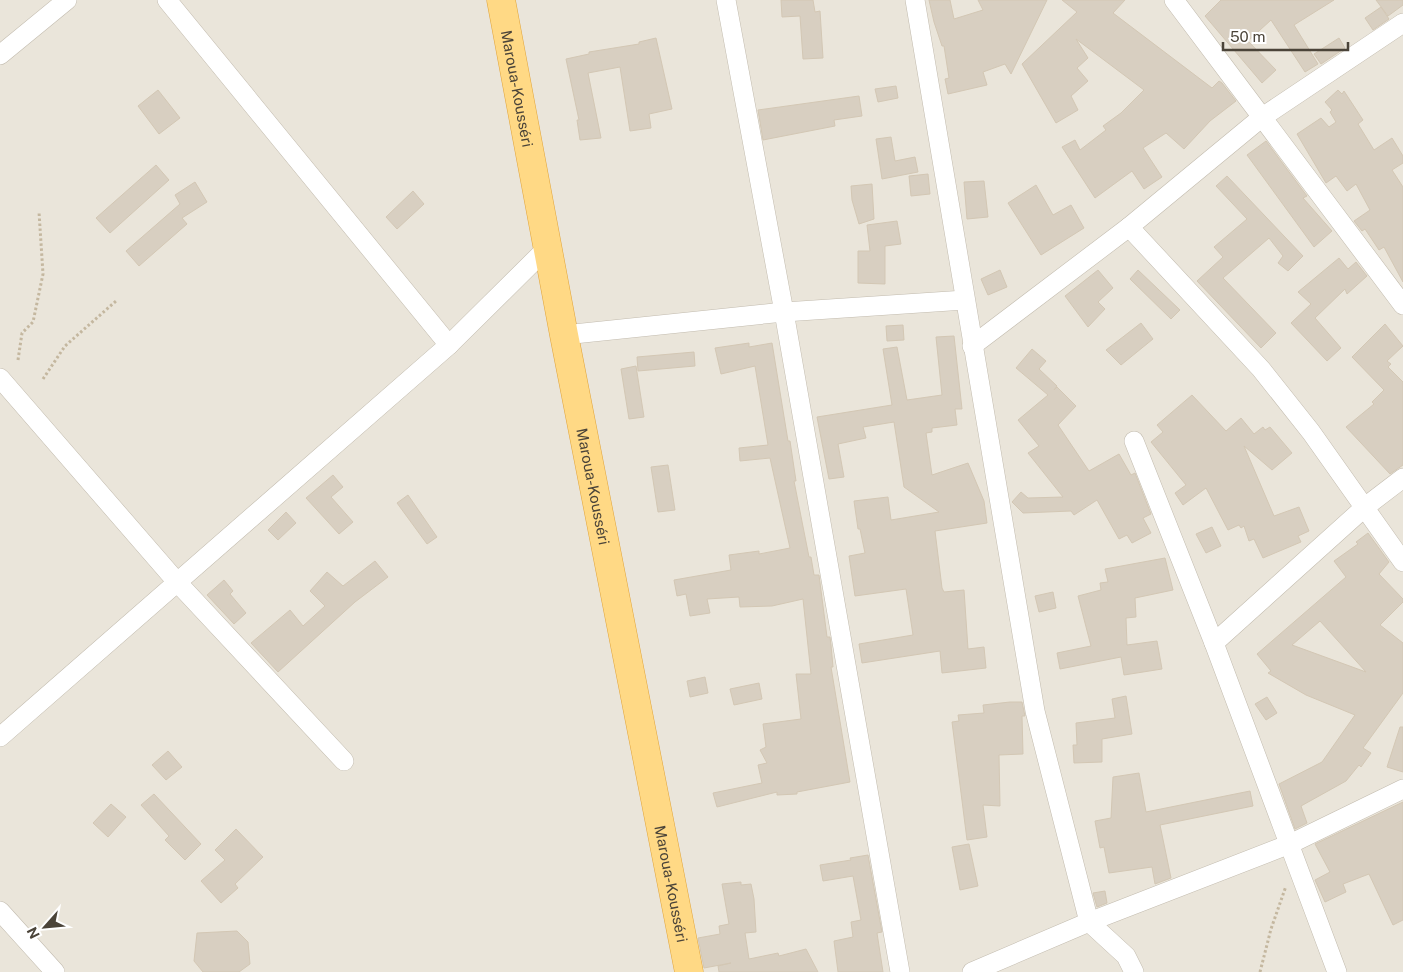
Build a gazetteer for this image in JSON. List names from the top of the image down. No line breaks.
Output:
{"streets":{"highway":["Maroua-Kousséri"]},"scale_bar":"50 m","north":"bottom left"}
